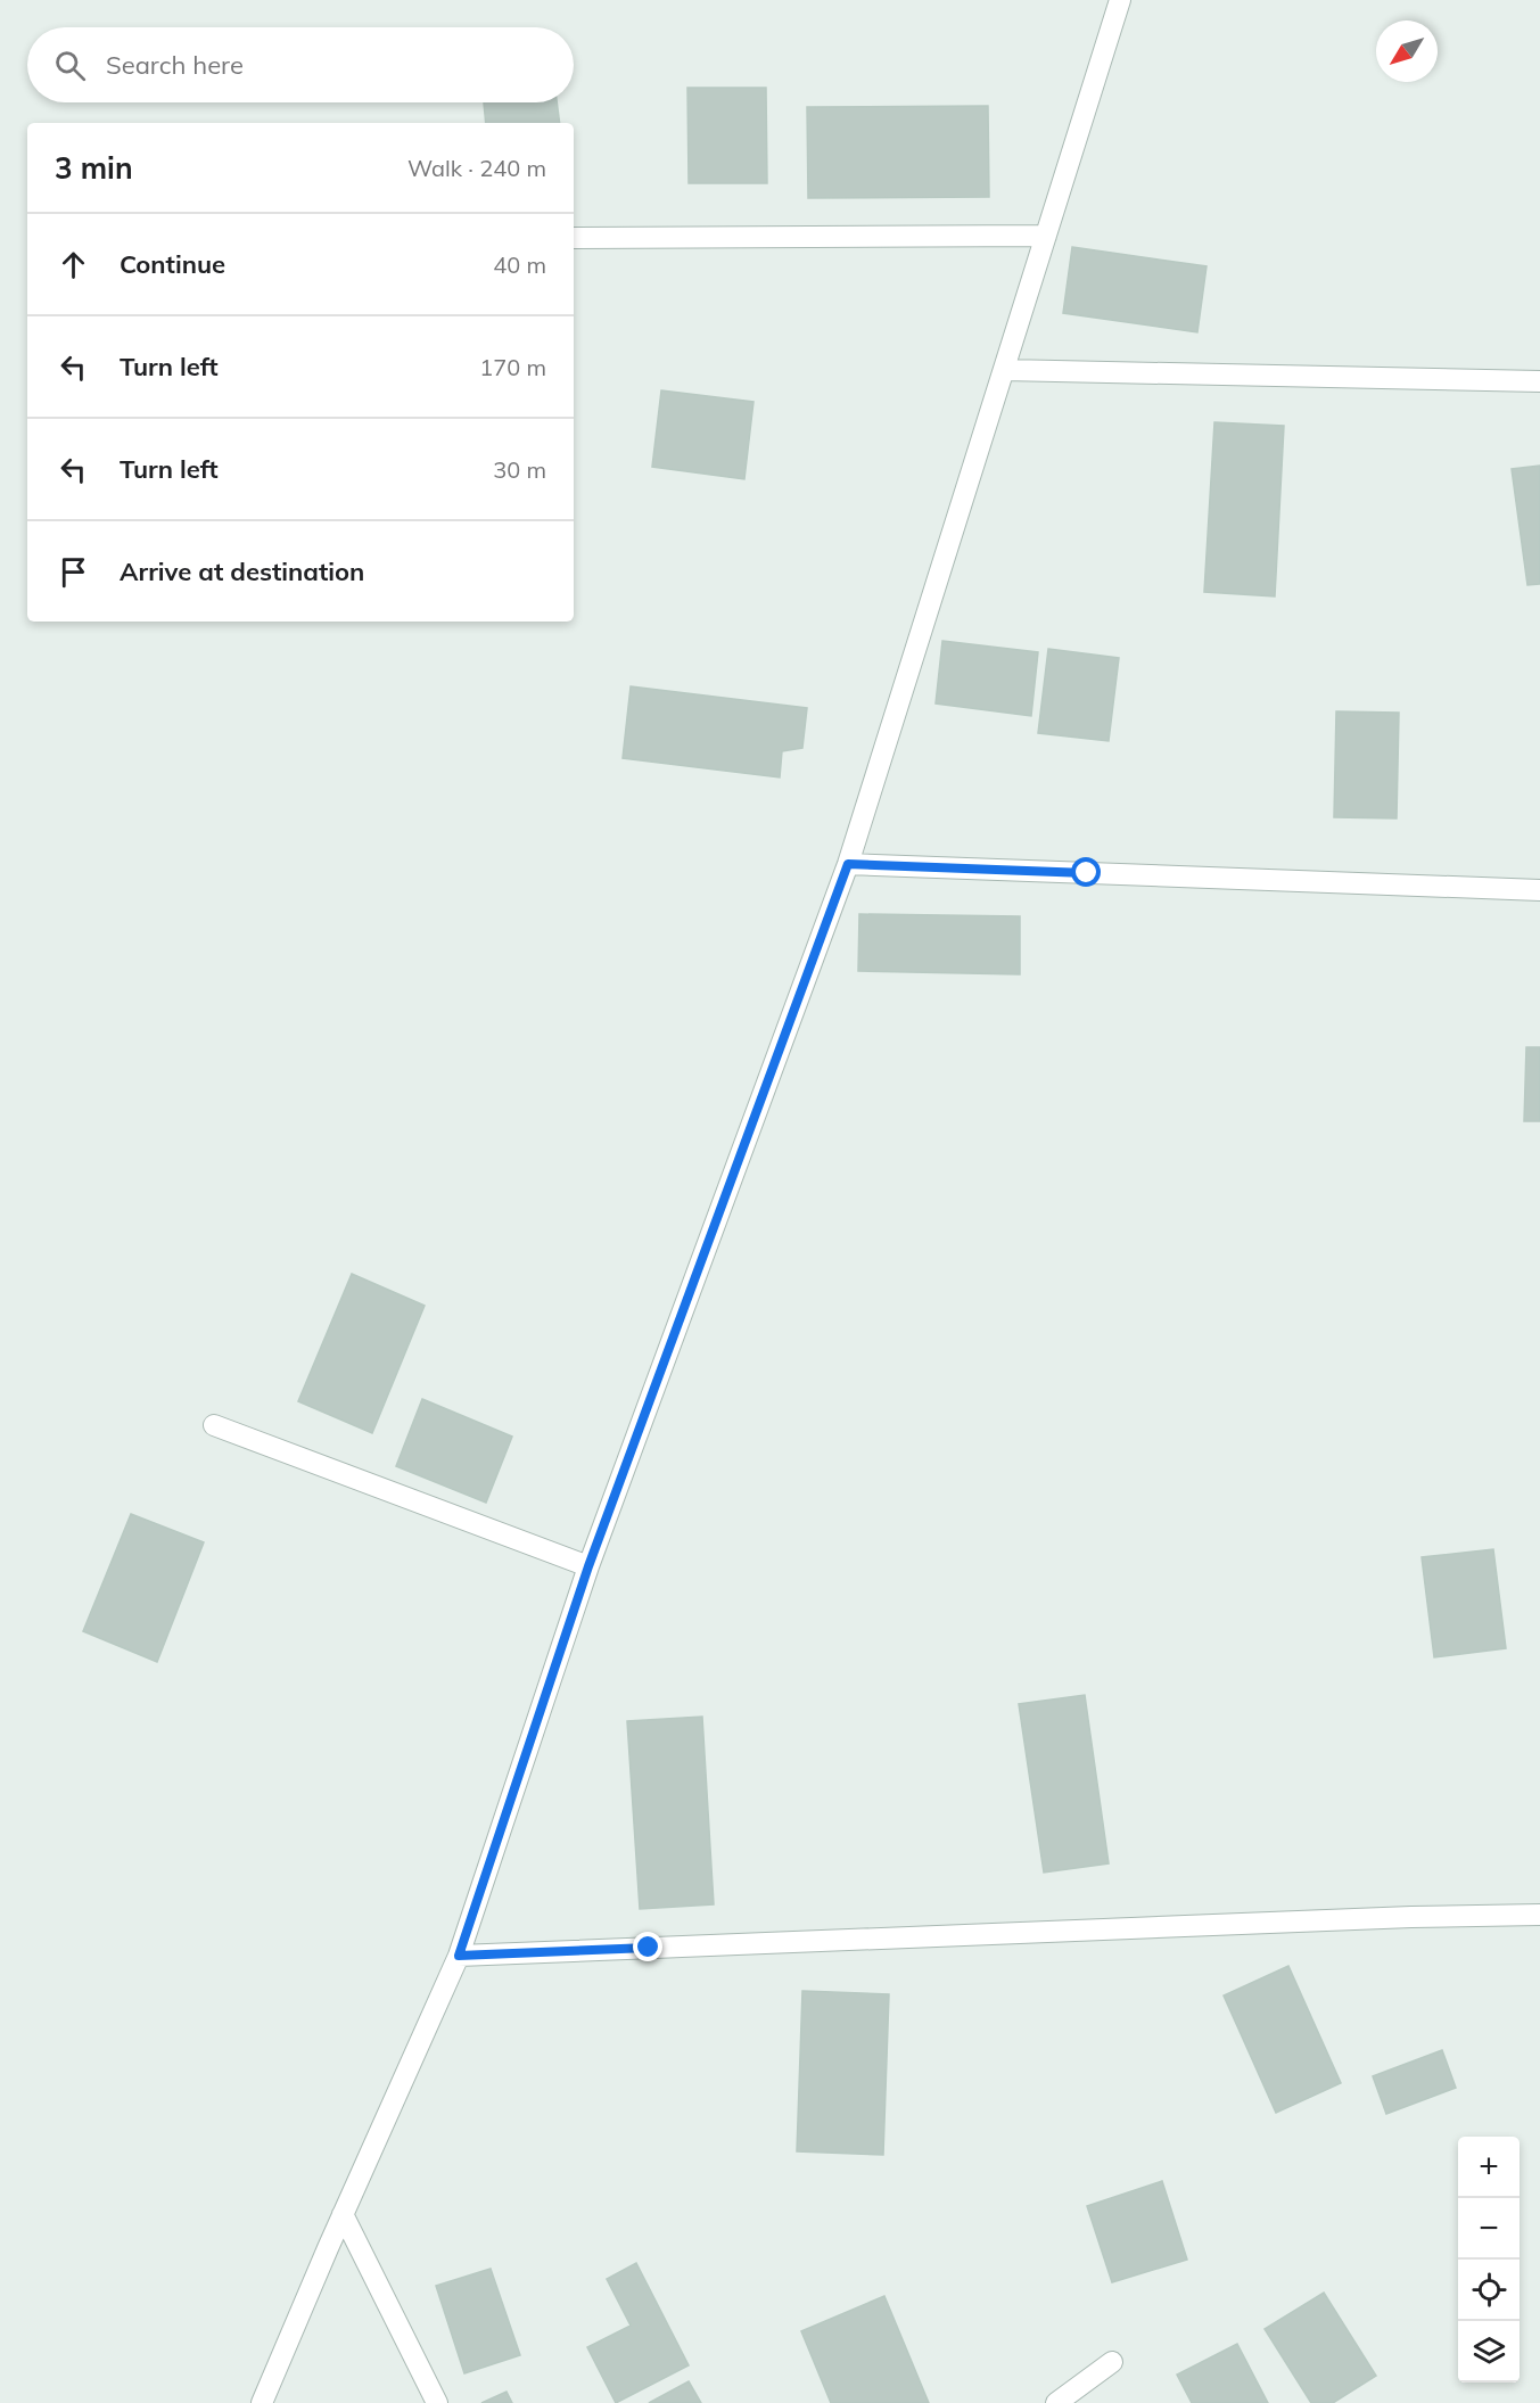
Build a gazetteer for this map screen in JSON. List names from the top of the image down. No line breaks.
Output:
{"north":"bottom left","page":{"search":"Search here","heading":["3 min","Walk · 240 m"],"list":[["Continue","40 m"],["Turn left","170 m"],["Turn left","30 m"],"Arrive at destination"],"map_buttons":["+","−"]}}
